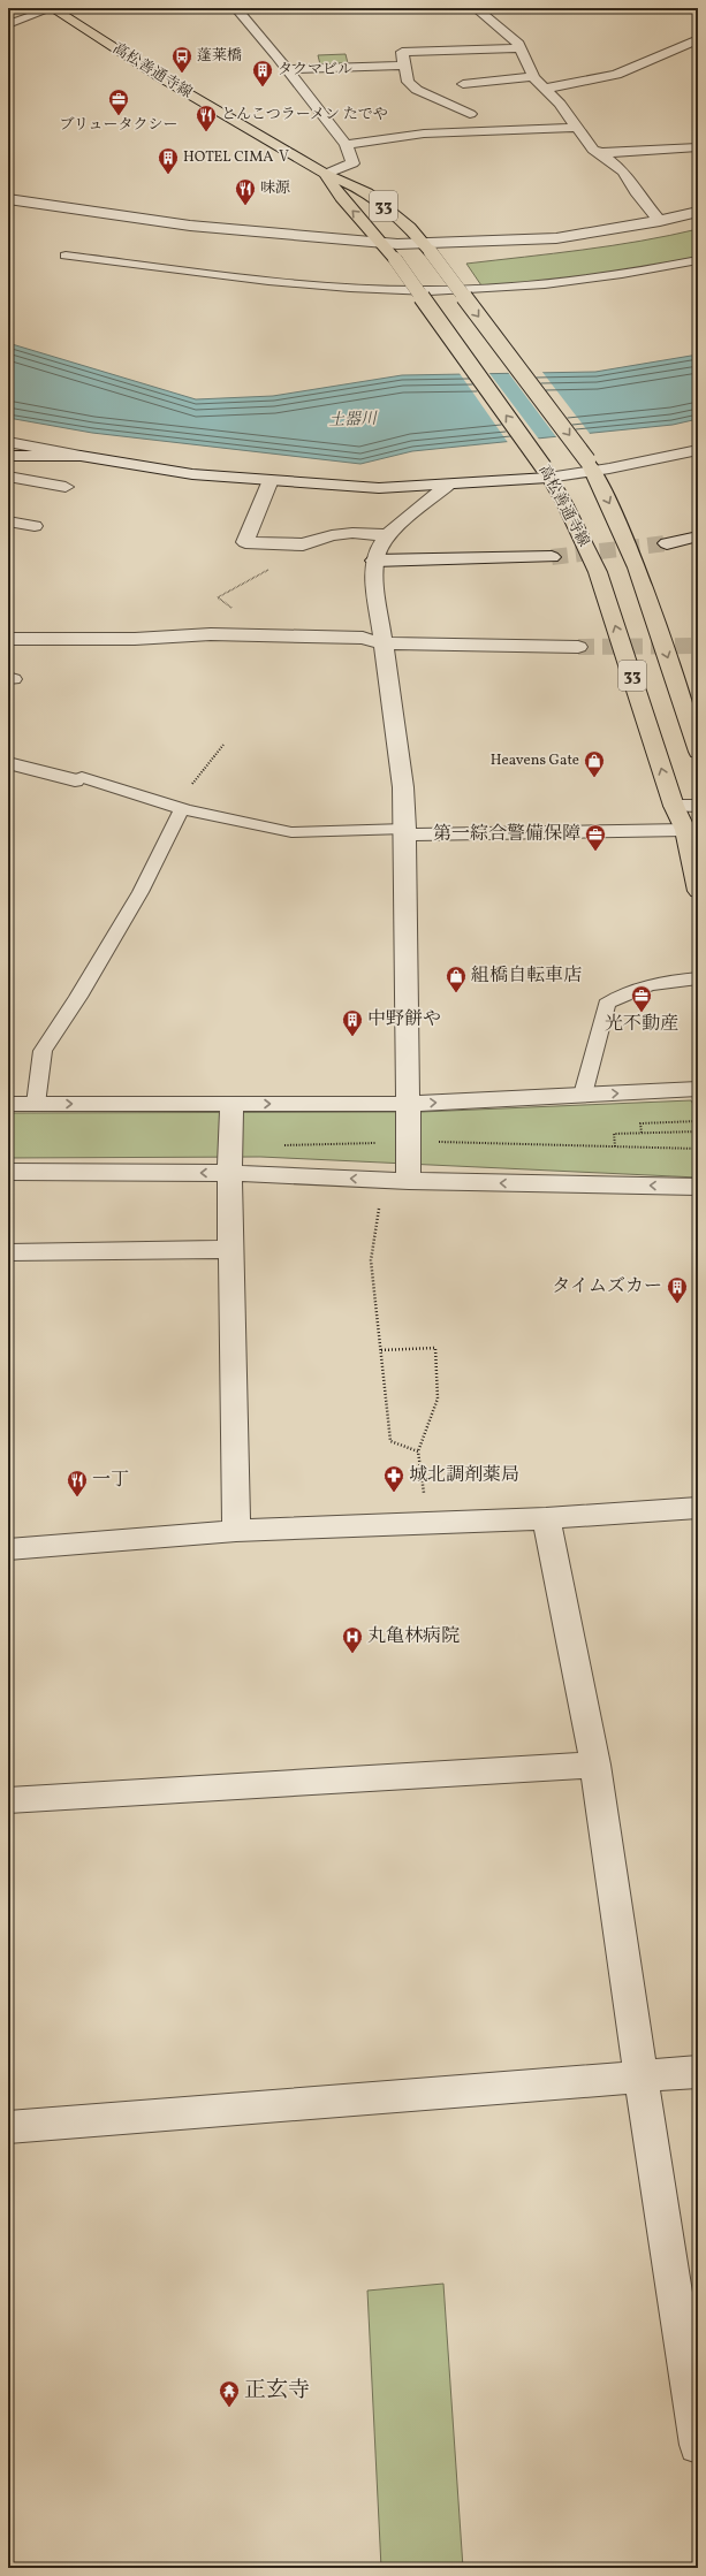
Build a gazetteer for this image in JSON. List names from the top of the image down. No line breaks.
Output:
{"streets":{"main road":["高松善通寺線","33"]},"water":["土器川"],"places":{"bus stop":["蓬莱橋"],"building":["タクマビル","HOTEL CIMA Ⅴ","中野餅や","タイムズカー"],"office":["ブリュータクシー","第一綜合警備保障","光不動産"],"restaurant":["とんこつラーメン たでや","味源","一丁"],"shop":["Heavens Gate","組橋自転車店"],"pharmacy":["城北調剤薬局"],"hospital":["丸亀林病院"],"temple":["正玄寺"]}}
